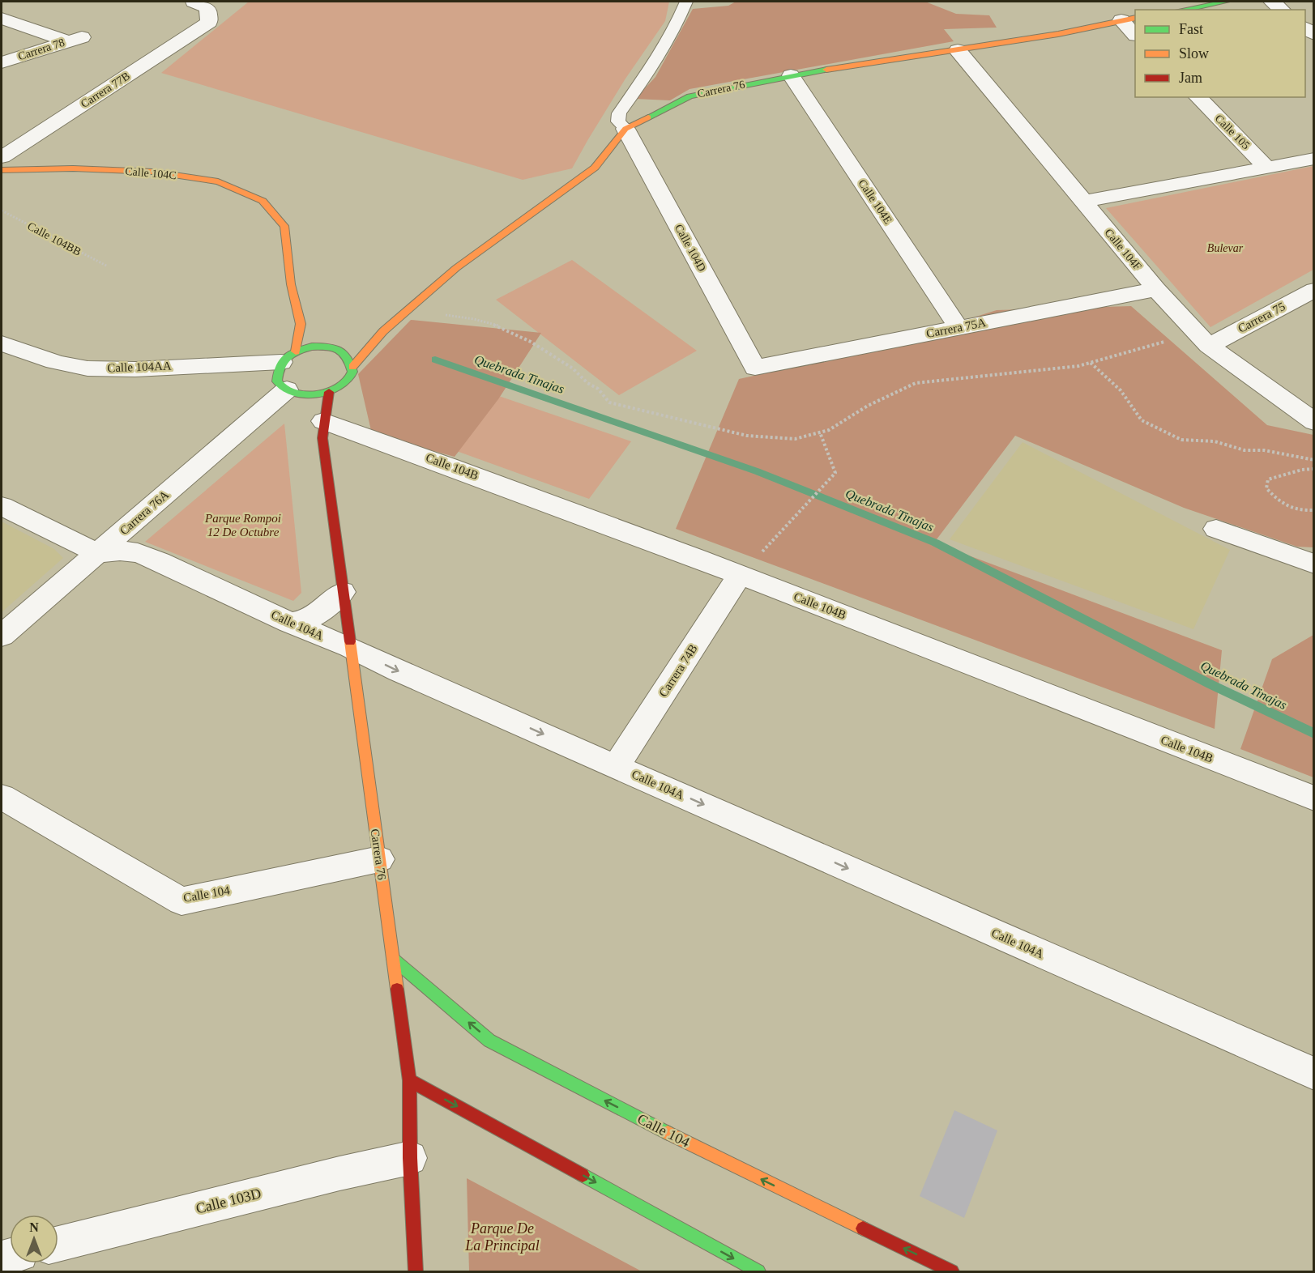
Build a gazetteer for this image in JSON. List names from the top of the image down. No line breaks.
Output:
{"streets":{"main road":["Carrera 76","Calle 104C","Calle 104"],"street":["Carrera 78","Carrera 77B","Calle 105","Calle 104E","Calle 104D","Calle 104F","Carrera 75","Carrera 75A","Calle 104AA","Calle 104B","Carrera 76A","Calle 104A","Carrera 74B","Calle 103D"],"path":["Calle 104BB"]},"crossings":[["Carrera 76","Calle 104E"],["Carrera 76","Calle 104D"],["Carrera 76","Calle 104F"],["Carrera 76","Calle 104AA"],["Carrera 76","Calle 104B"],["Carrera 76","Carrera 76A"],["Carrera 76","Calle 104A"],["Carrera 76","Calle 104"],["Carrera 76","Calle 103D"],["Calle 104E","Carrera 75A"],["Calle 104D","Carrera 75A"],["Calle 104F","Carrera 75"],["Calle 104F","Carrera 75A"],["Calle 104AA","Carrera 76A"],["Calle 104B","Carrera 74B"],["Carrera 76A","Calle 104A"],["Calle 104A","Carrera 74B"]],"one_way":["Calle 104A","Calle 104"],"water":["Quebrada Tinajas"],"parks":["Bulevar","Parque Rompoi 12 De Octubre","Parque De La Principal"],"legend":["Fast","Slow","Jam"],"north":"top"}
